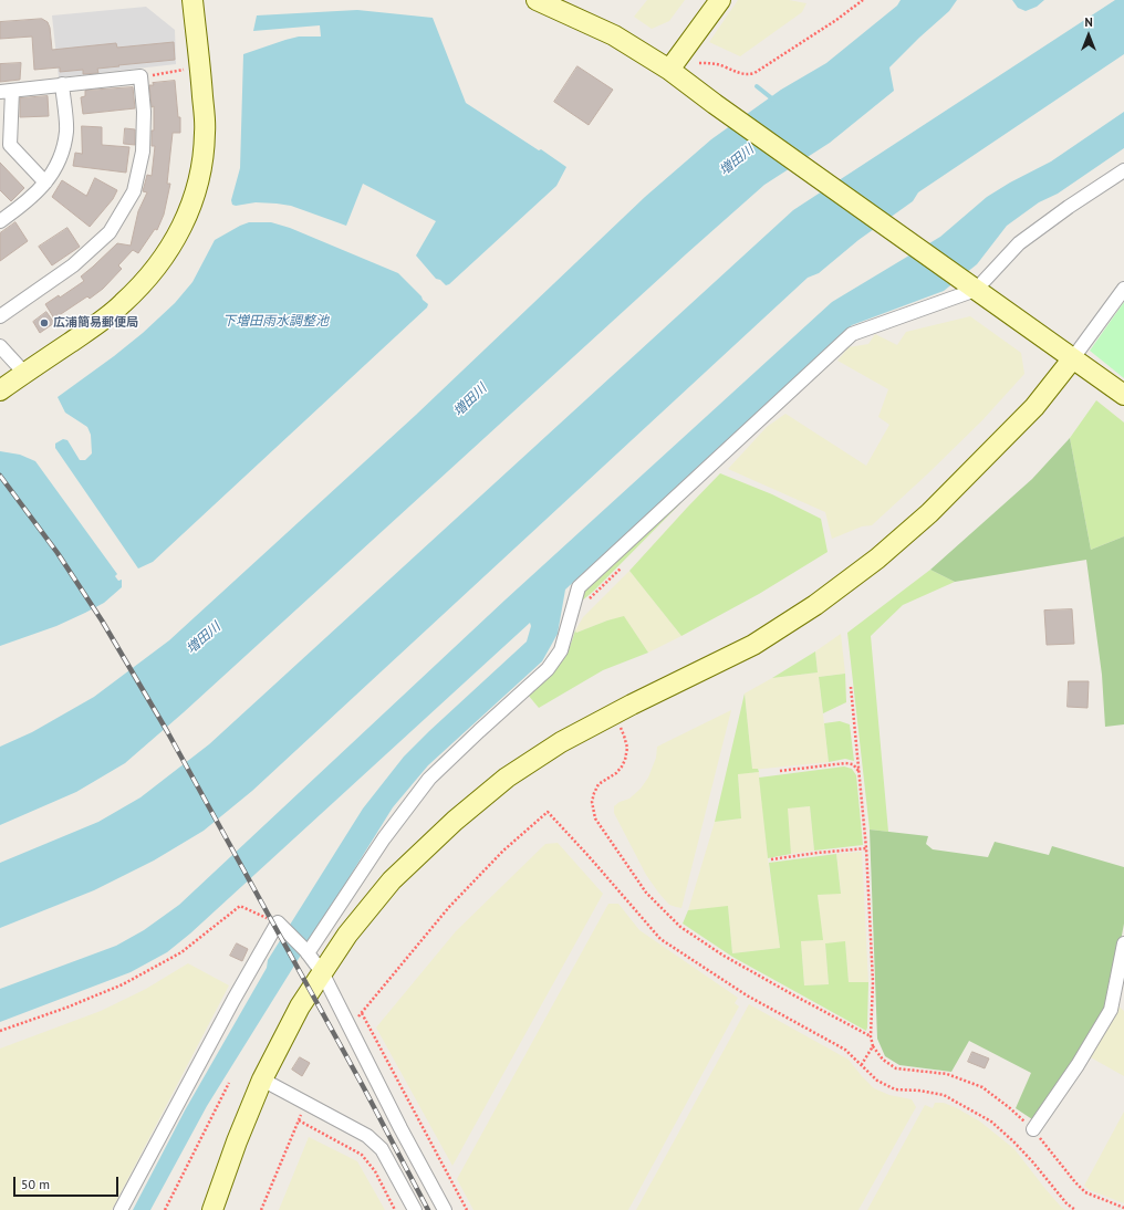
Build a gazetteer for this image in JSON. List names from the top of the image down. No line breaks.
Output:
{"water":["増田川","下増田雨水調整池"],"places":["広浦簡易郵便局"],"scale_bar":"50 m","north":"top"}
